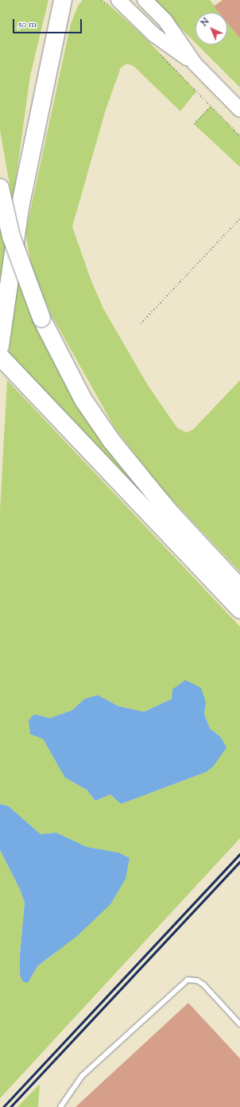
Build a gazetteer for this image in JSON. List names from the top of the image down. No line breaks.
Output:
{"scale_bar":"50 m","north":"top left"}
